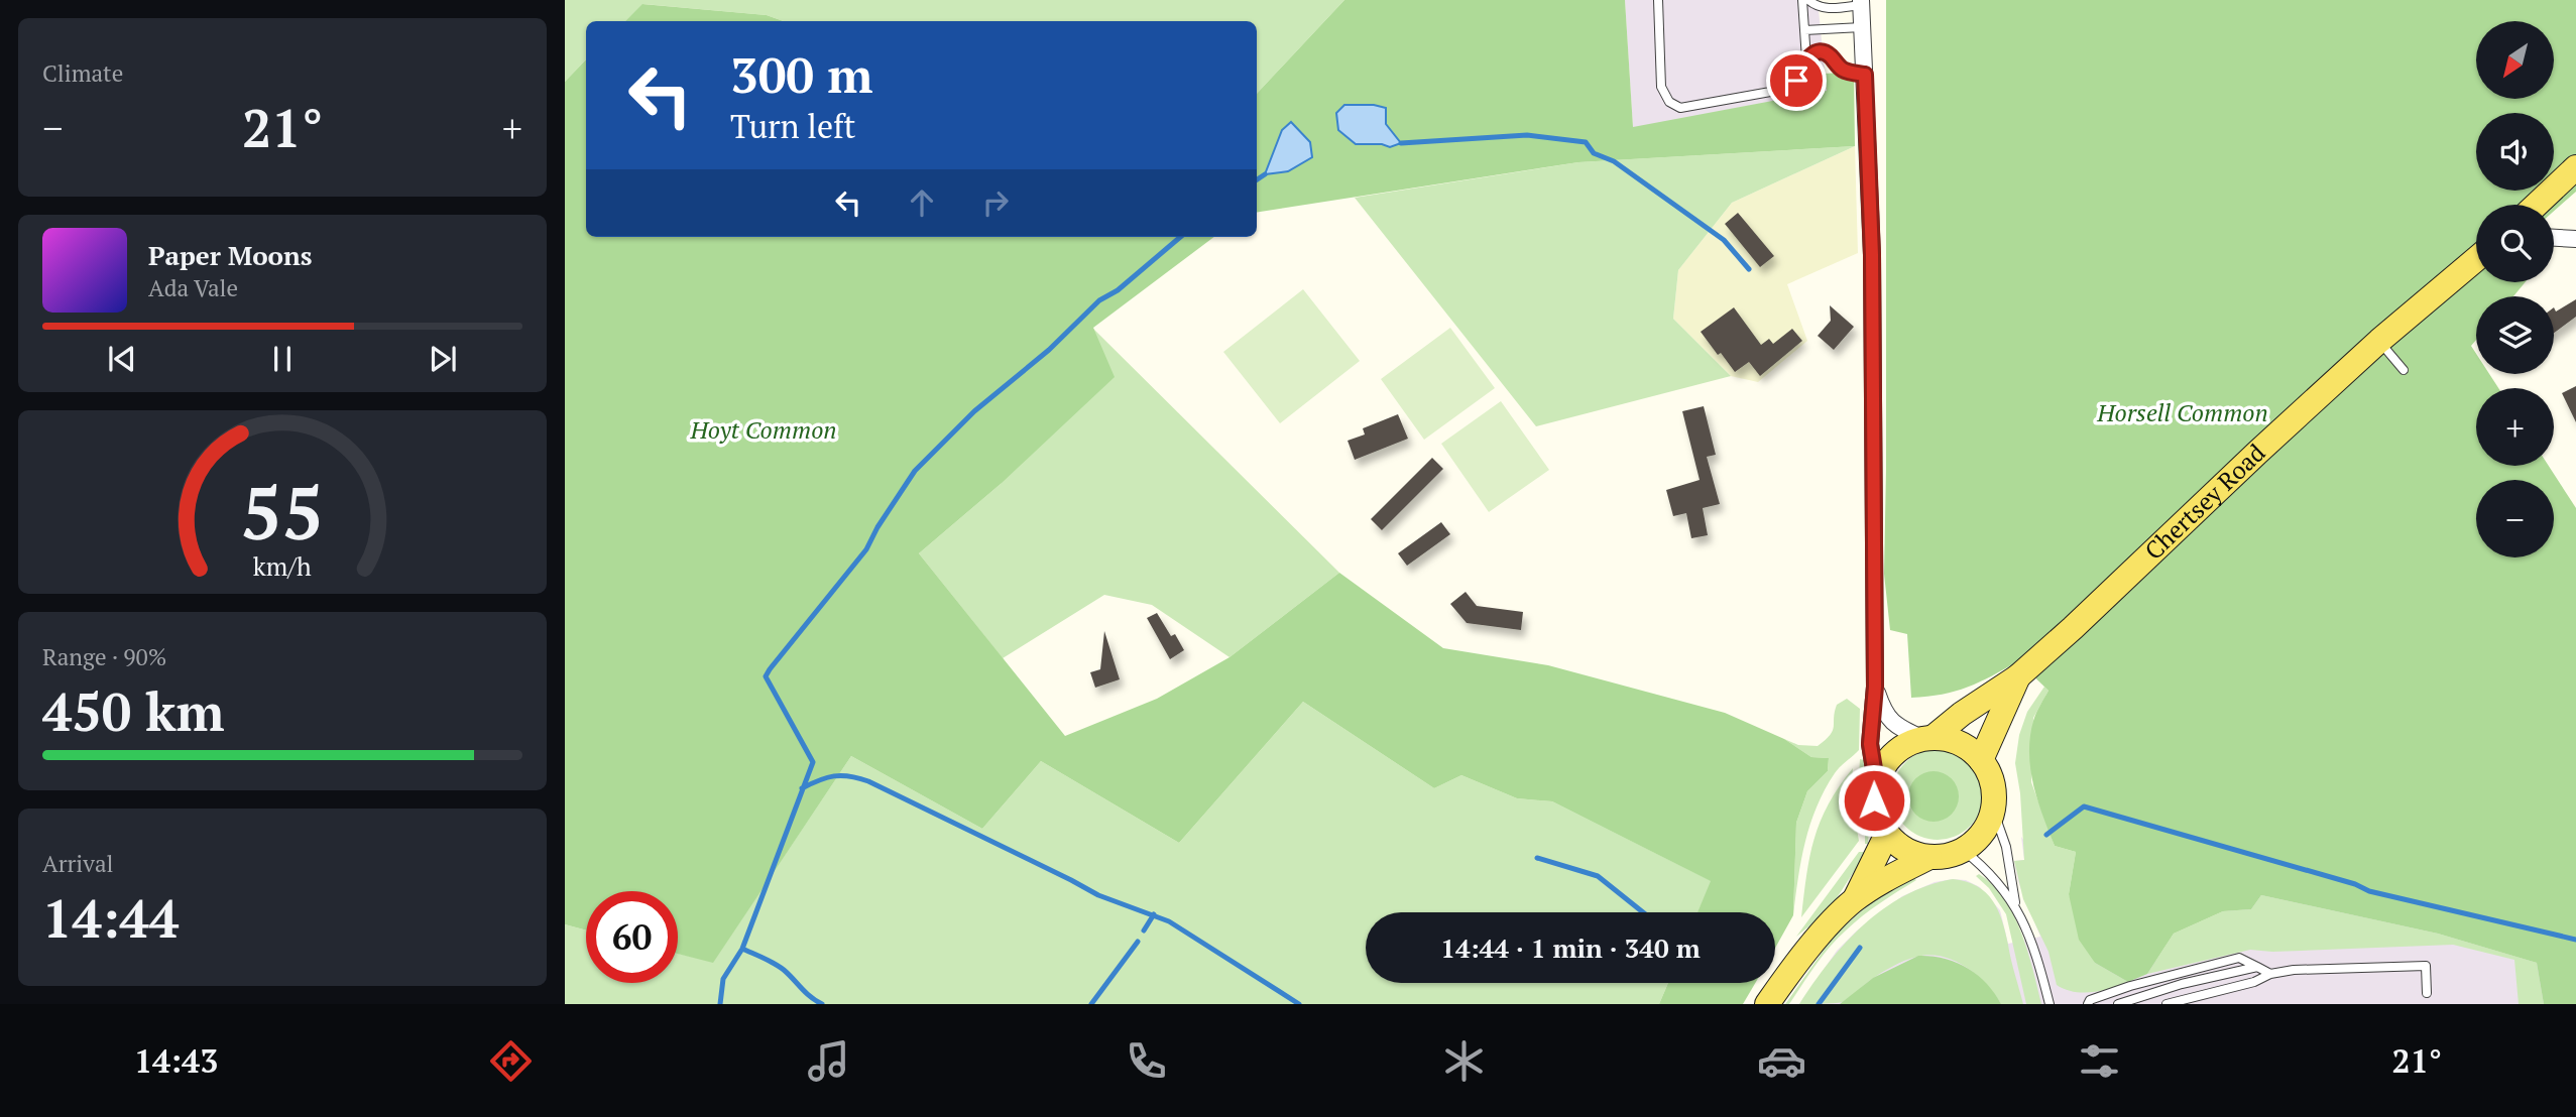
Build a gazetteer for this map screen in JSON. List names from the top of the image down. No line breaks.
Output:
{"streets":{"main road":["Chertsey Road"]},"parks":["Horsell Common","Hoyt Common"],"north":"bottom left","page":{"tile":["Climate",["Range · 90%","450 km"],["Arrival","14:44"]],"map_buttons":["+","−"],"turn":["300 m","Turn left"],"heat":["−","21°","+"],"song":["Paper Moons","Ada Vale"],"limit":"60","trip":"14:44 · 1 min · 340 m","tabs":["14:43","21°"],"gauge":["55","km/h"]}}
